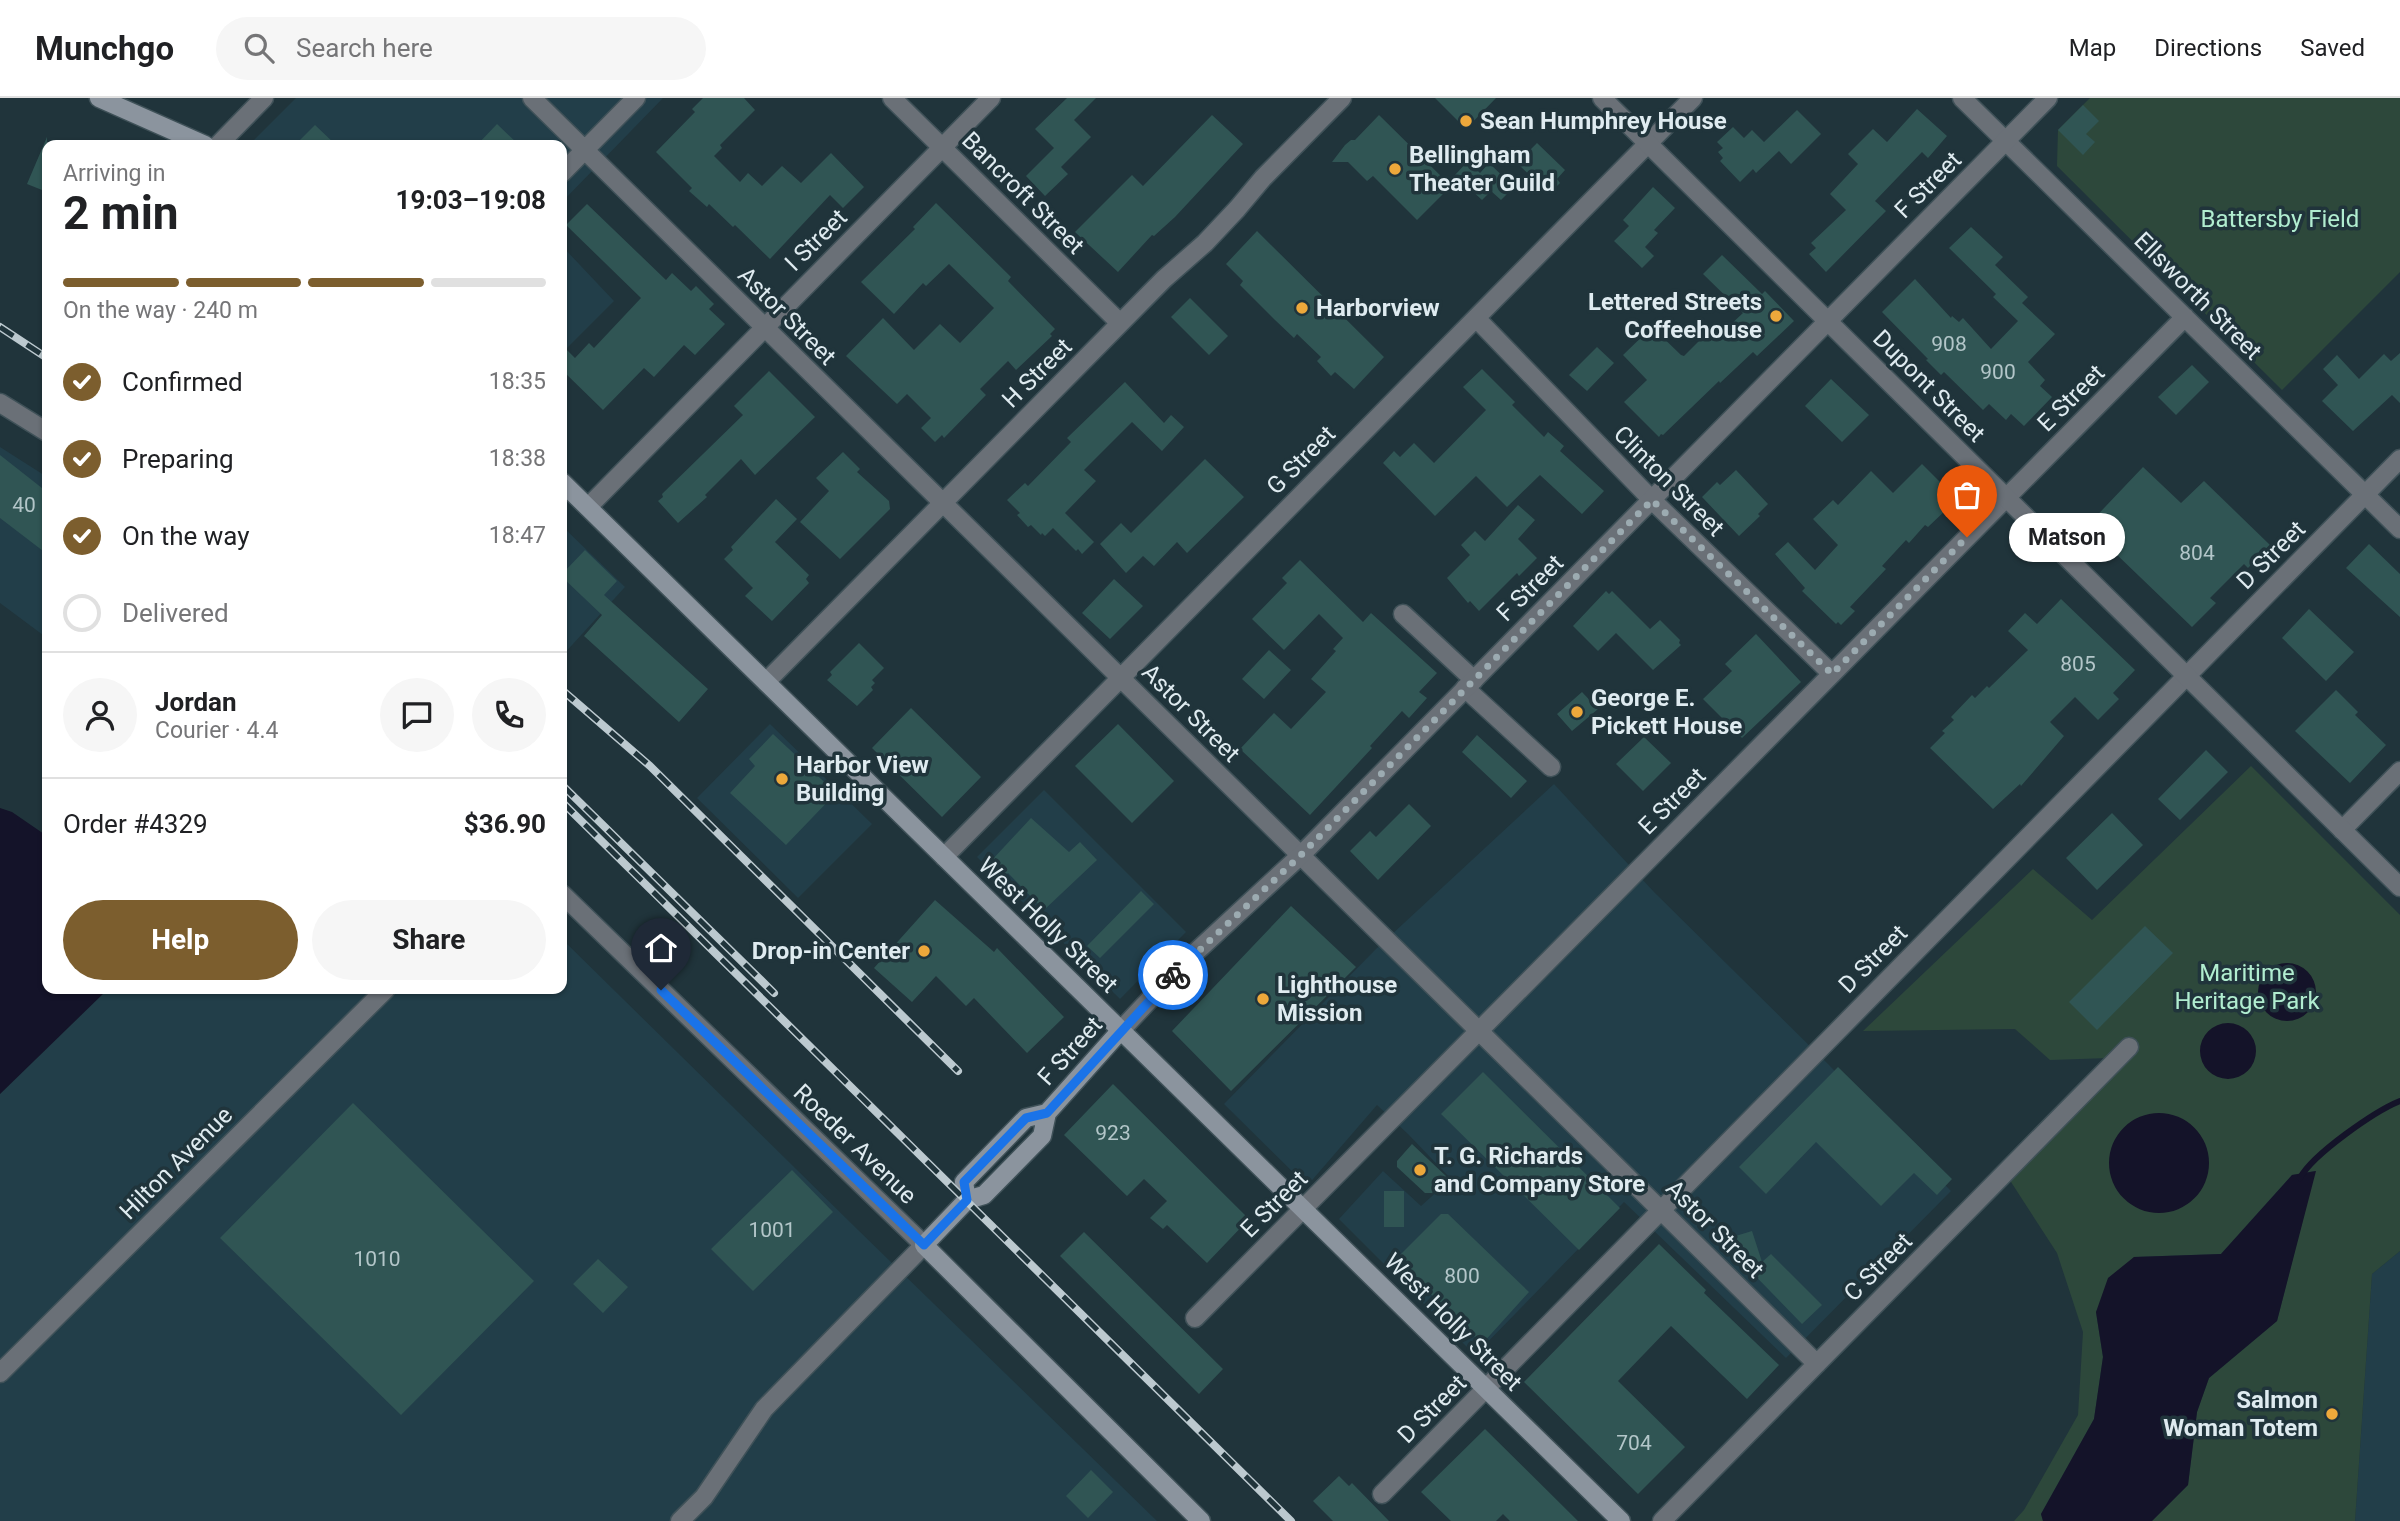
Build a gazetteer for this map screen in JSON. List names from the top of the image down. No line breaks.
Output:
{"streets":{"main road":["F Street","West Holly Street","Roeder Avenue"],"street":["Bancroft Street","I Street","Ellsworth Street","Astor Street","H Street","Dupont Street","E Street","G Street","Clinton Street","D Street","Hilton Avenue","C Street"]},"crossings":[["F Street","Ellsworth Street"],["F Street","Astor Street"],["F Street","Dupont Street"],["F Street","Clinton Street"],["F Street","West Holly Street"],["F Street","Roeder Avenue"],["Bancroft Street","I Street"],["Bancroft Street","H Street"],["I Street","Astor Street"],["I Street","West Holly Street"],["Ellsworth Street","E Street"],["Ellsworth Street","D Street"],["Astor Street","H Street"],["Astor Street","E Street"],["Astor Street","G Street"],["Astor Street","D Street"],["Astor Street","C Street"],["H Street","West Holly Street"],["Dupont Street","E Street"],["Dupont Street","G Street"],["Dupont Street","D Street"],["E Street","Clinton Street"],["E Street","West Holly Street"],["G Street","Clinton Street"],["G Street","West Holly Street"],["D Street","West Holly Street"]],"parks":["Battersby Field","Maritime Heritage Park"],"places":["Sean Humphrey House","Bellingham Theater Guild","Harborview","Lettered Streets Coffeehouse","Matson","George E. Pickett House","Harbor View Building","Drop-in Center","Lighthouse Mission","T. G. Richards and Company Store","Salmon Woman Totem"],"house_numbers":["908","900","40","804","805","923","1001","1010","800","704"],"page":{"header":"Munchgo","search":"Search here","nav":["Map","Directions","Saved"],"heading":["2 min","Arriving in","19:03–19:08"],"panel":["Jordan","Courier · 4.4","Order #4329","$36.90"],"bar":"On the way · 240 m","list":[["Confirmed","18:35"],["Preparing","18:38"],["On the way","18:47"],"Delivered"],"bubble":"Matson","buttons":["Help","Share"]}}
